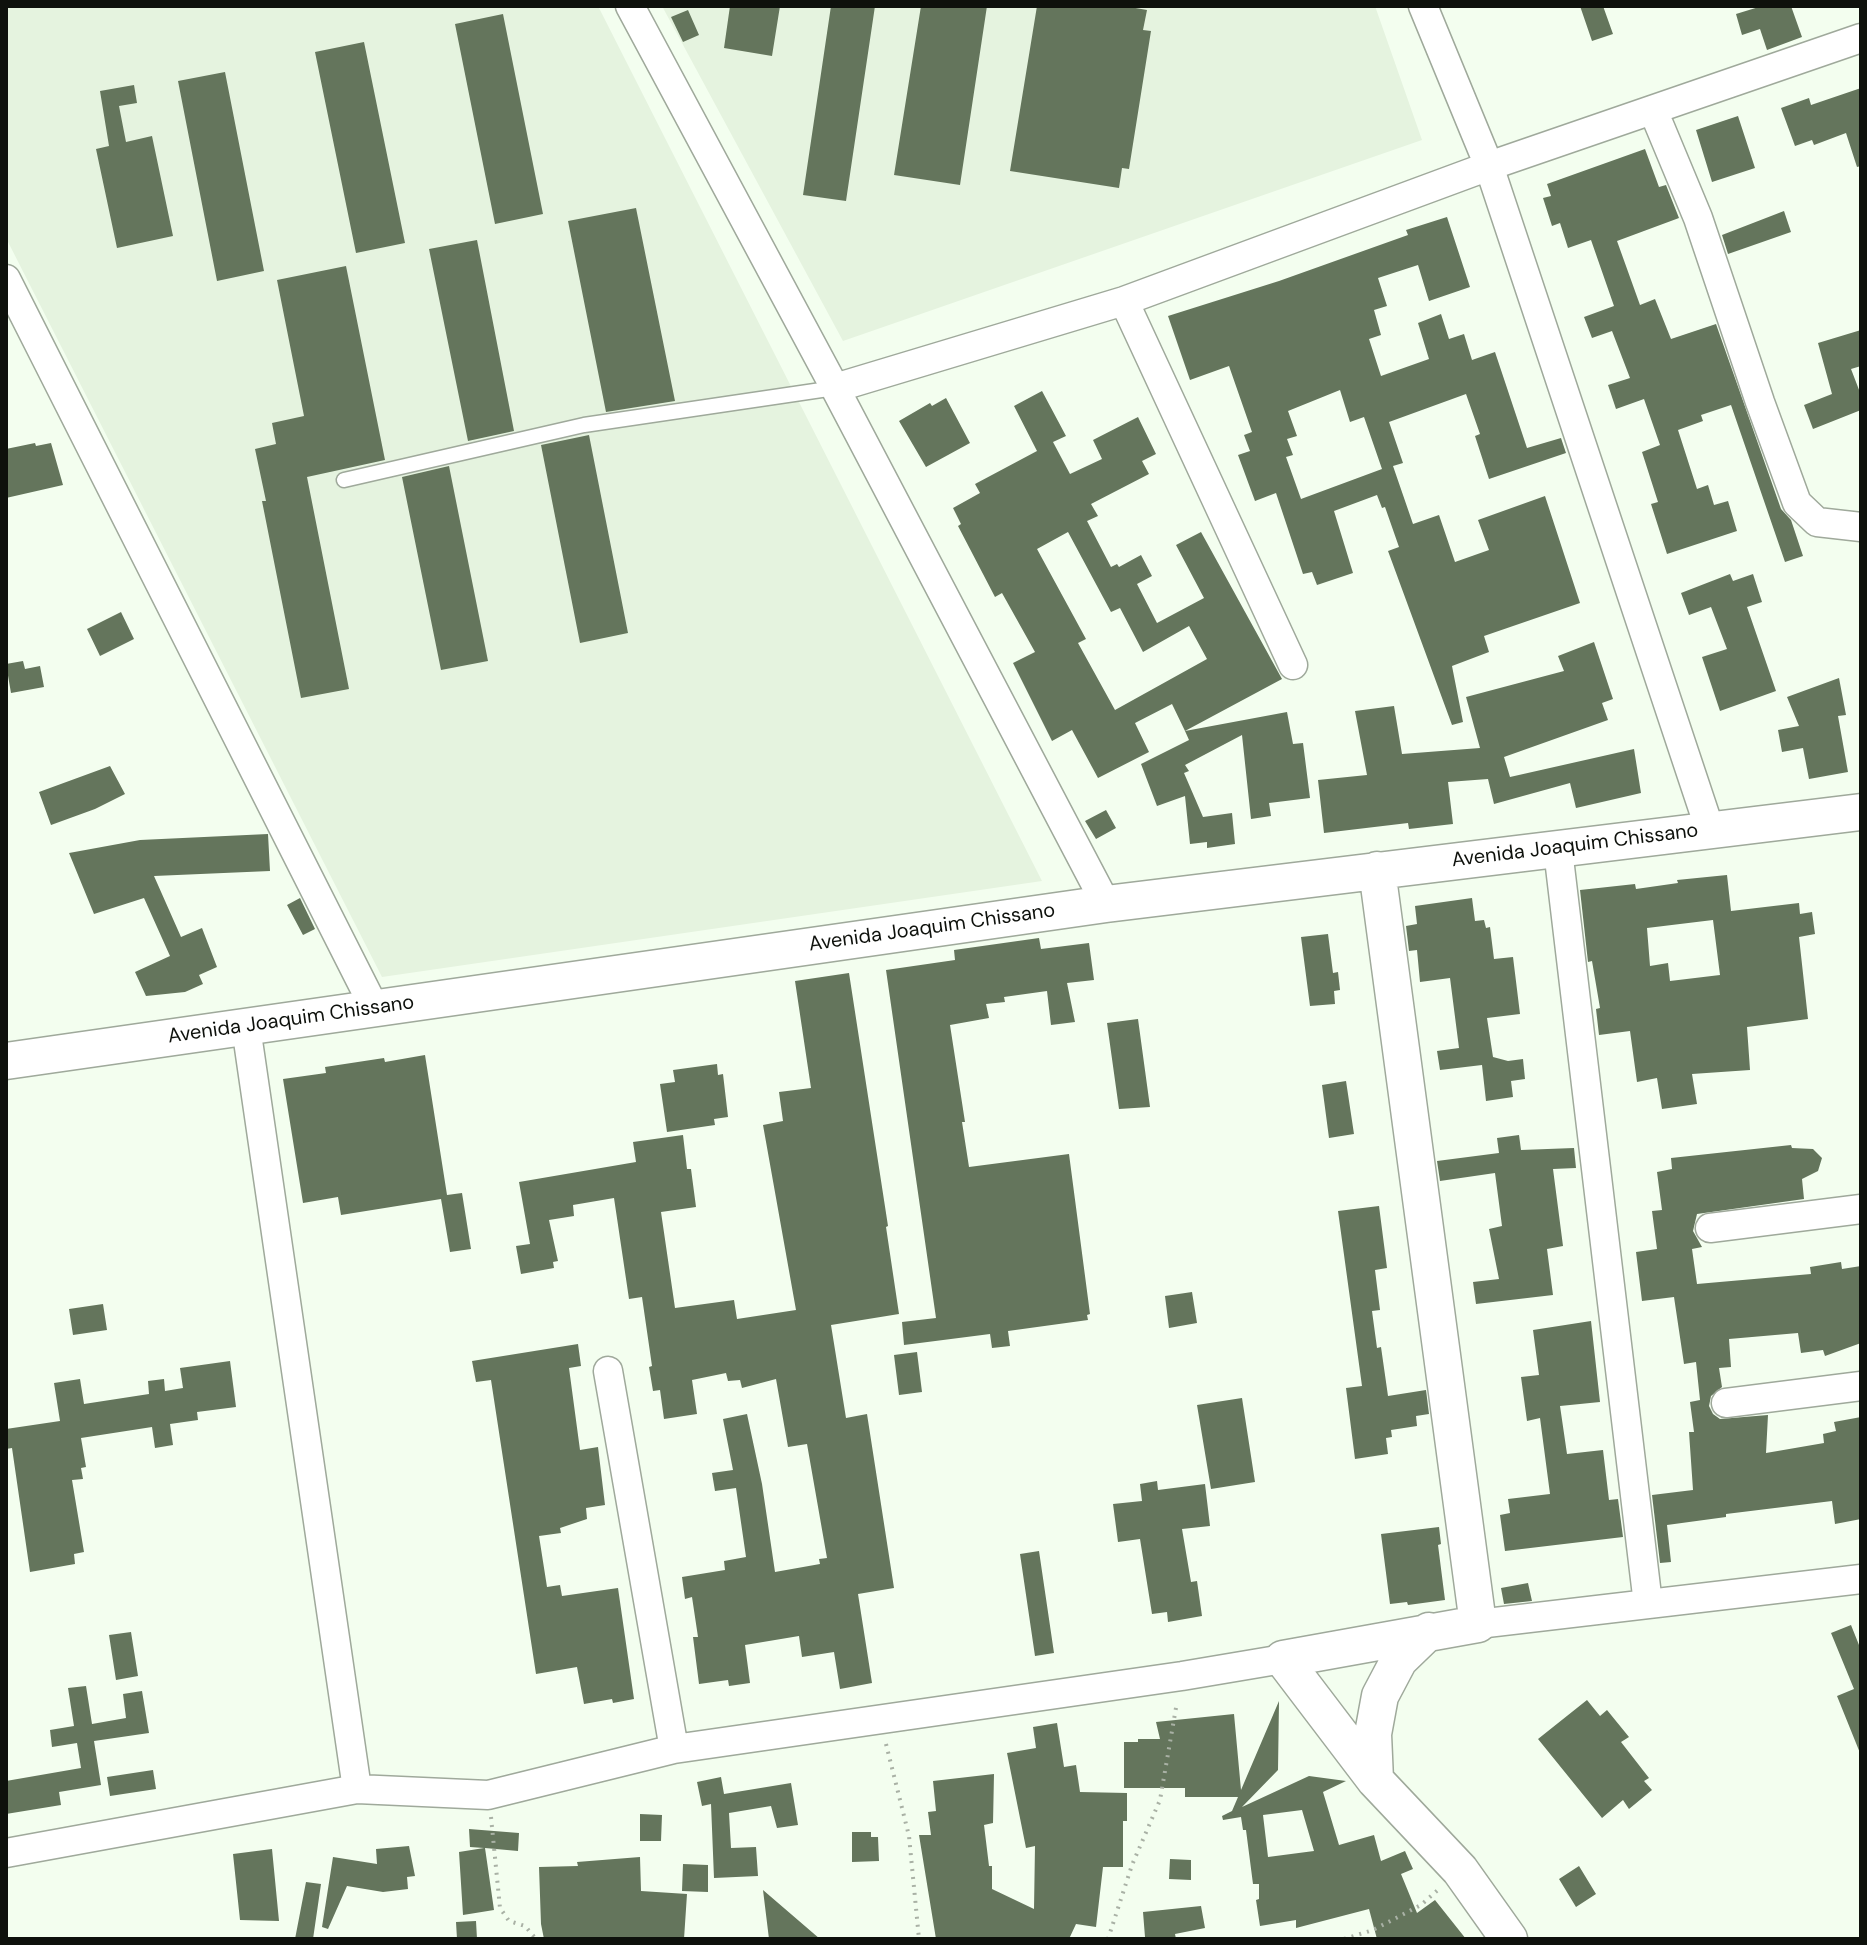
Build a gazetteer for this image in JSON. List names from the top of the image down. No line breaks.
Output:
{"streets":{"street":["Avenida Joaquim Chissano"]}}
